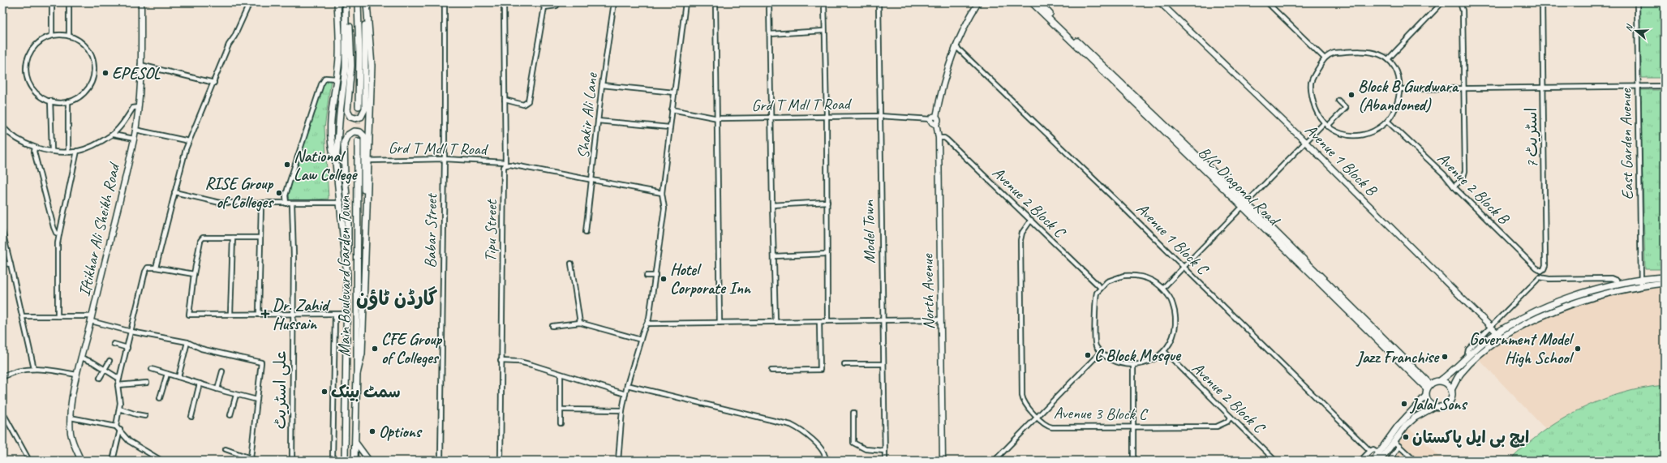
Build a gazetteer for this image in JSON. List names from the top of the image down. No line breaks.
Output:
{"streets":{"main road":["B/C Diagonal Road","Main Boulevard Garden Town"],"street":["Grd T Mdl T Road","Shakir Ali Lane","اسٹریٹ 7","East Garden Avenue","Avenue 1 Block B","Avenue 2 Block B","Avenue 2 Block C","Iftikhar Ali Sheikh Road","Babar Street","Tipu Street","Model Town","Avenue 1 Block C","North Avenue","علی اسٹریٹ","Avenue 3 Block C"]},"crossings":[["Grd T Mdl T Road","Shakir Ali Lane"],["Grd T Mdl T Road","Babar Street"],["Grd T Mdl T Road","Tipu Street"],["Grd T Mdl T Road","Model Town"],["Grd T Mdl T Road","Main Boulevard Garden Town"],["Grd T Mdl T Road","North Avenue"],["اسٹریٹ 7","Avenue 2 Block B"],["Avenue 2 Block C","North Avenue"],["Avenue 2 Block C","Avenue 3 Block C"],["Avenue 1 Block C","North Avenue"]],"districts":["گارڈن ٹاؤن"],"places":{"other":["EPESOL","Block B Gurdwara (Abandoned)","National Law College","RISE Group of Colleges","Hotel Corporate Inn","CFE Group of Colleges","Government Model High School","C Block Mosque","Jazz Franchise","سمٹ بینک","Jalal Sons","Options","ایچ بی ایل پاکستان"],"health":["Dr. Zahid Hussain"]},"north":"left"}
